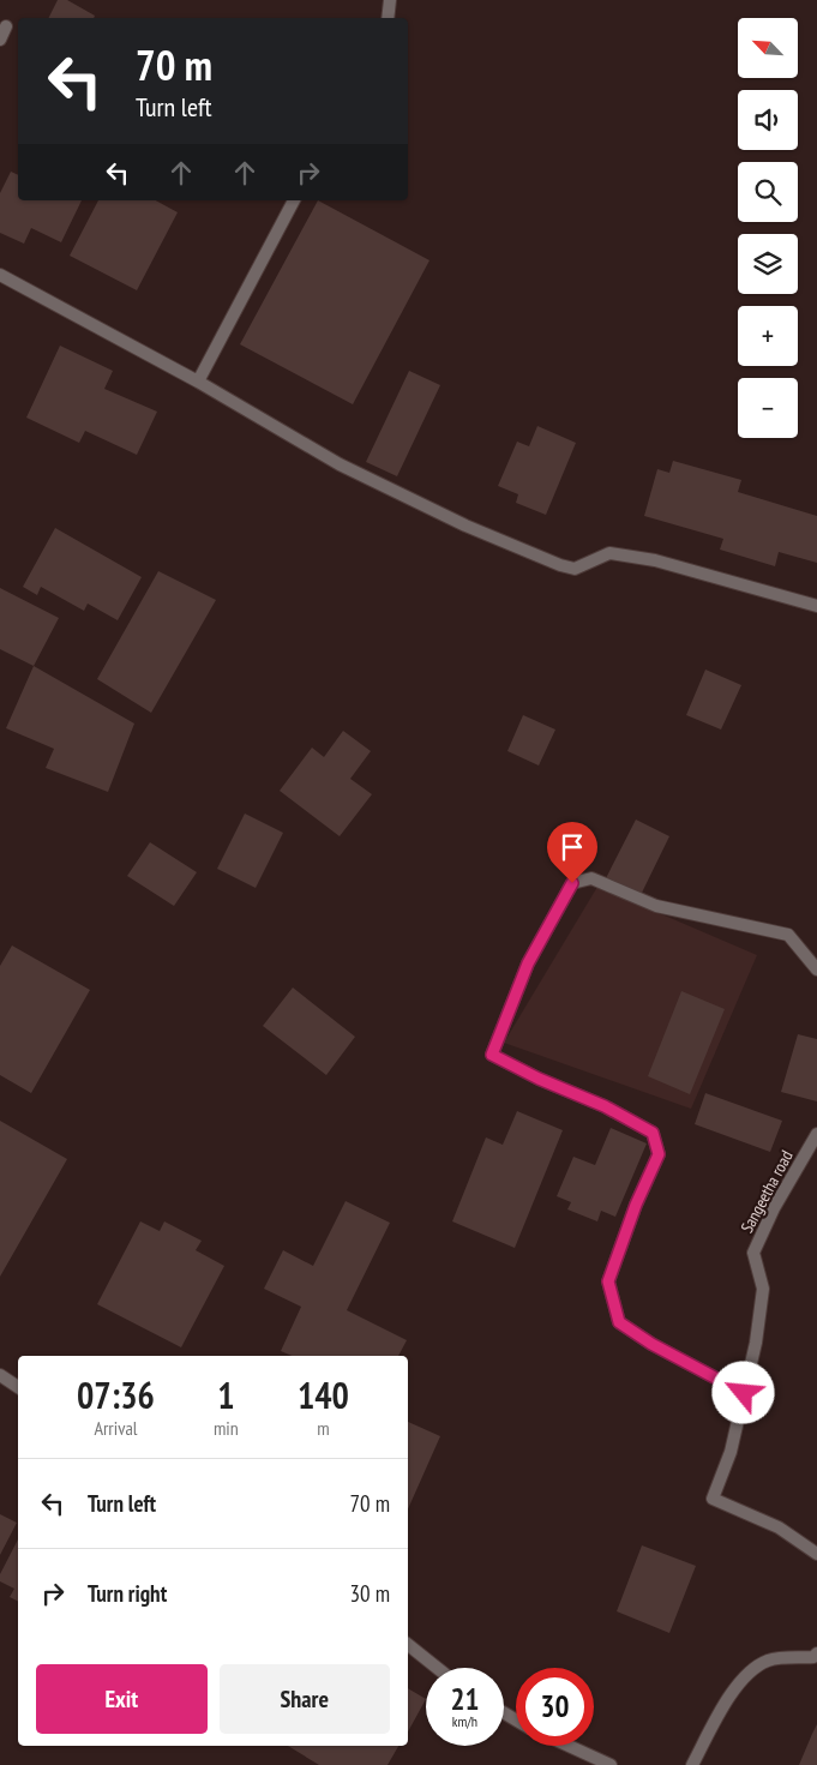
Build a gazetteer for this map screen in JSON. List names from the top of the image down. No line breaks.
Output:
{"streets":{"street":["Sangeetha road"]},"north":"top left","page":{"map_buttons":["+","−"],"turn":["70 m","Turn left"],"eta":["07:36","Arrival","1","min","140","m"],"list":[{"name":"Turn left","value":"70 m"},{"name":"Turn right","value":"30 m"}],"buttons":["Exit","Share"],"speed":"21 km/h","limit":"30"}}
